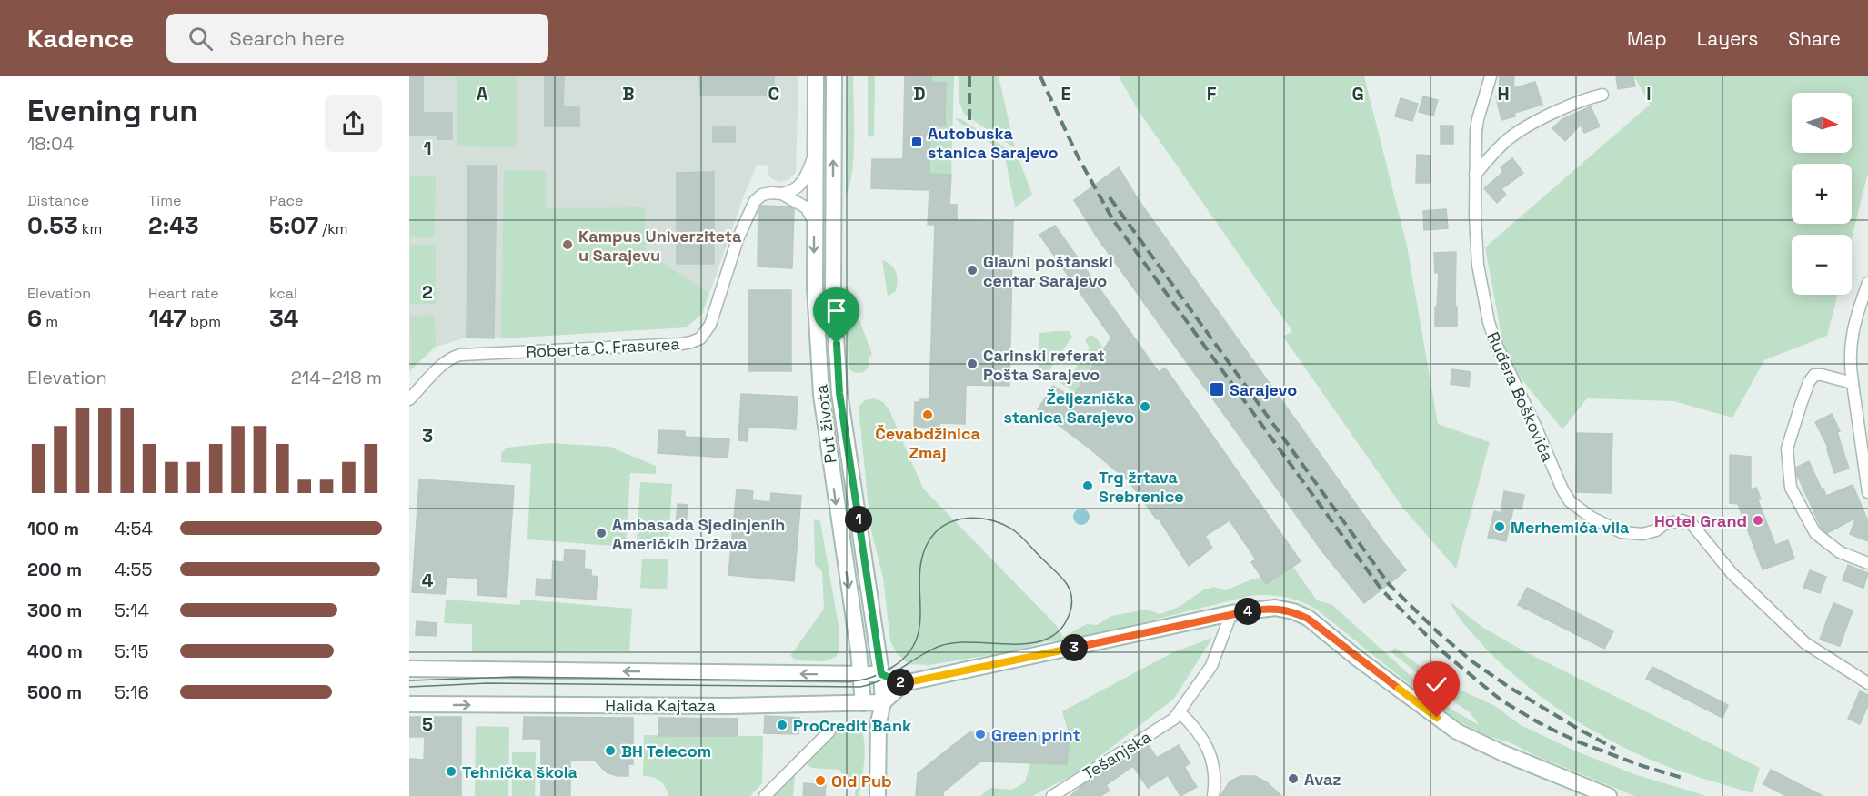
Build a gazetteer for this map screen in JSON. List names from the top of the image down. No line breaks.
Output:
{"streets":{"main road":["Put života","Halida Kajtaza"],"street":["Roberta C. Frasurea","Ruđera Boškovića","Tešanjska"]},"crossings":[["Roberta C. Frasurea","Put života"],["Put života","Halida Kajtaza"]],"places":{"transit":["Autobuska stanica Sarajevo","Sarajevo"],"other":["Kampus Univerziteta u Sarajevu","Glavni poštanski centar Sarajevo","Carinski referat Pošta Sarajevo","Željeznička stanica Sarajevo","Čevabdžinica Zmaj","Trg žrtava Srebrenice","Hotel Grand","Merhemića vila","Ambasada Sjedinjenih Američkih Država","ProCredit Bank","Green print","BH Telecom","Tehnička škola","Avaz","Old Pub"]},"north":"right","page":{"header":"Kadence","search":"Search here","nav":["Map","Layers","Share"],"heading":["Evening run","18:04"],"map_buttons":["+","−"],"stats":[["Distance","0.53 km"],["Time","2:43"],["Pace","5:07 /km"],["Elevation","6 m"],["Heart rate","147 bpm"],["kcal","34"]],"chart":["Elevation","214–218 m"],"pins":["1","4","3","2"],"list":[{"name":"100 m","note":"4:54"},{"name":"200 m","note":"4:55"},{"name":"300 m","note":"5:14"},{"name":"400 m","note":"5:15"},{"name":"500 m","note":"5:16"}]},"grid":{"columns":["A","B","C","D","E","F","G","H","I"],"rows":["1","2","3","4","5"]}}
